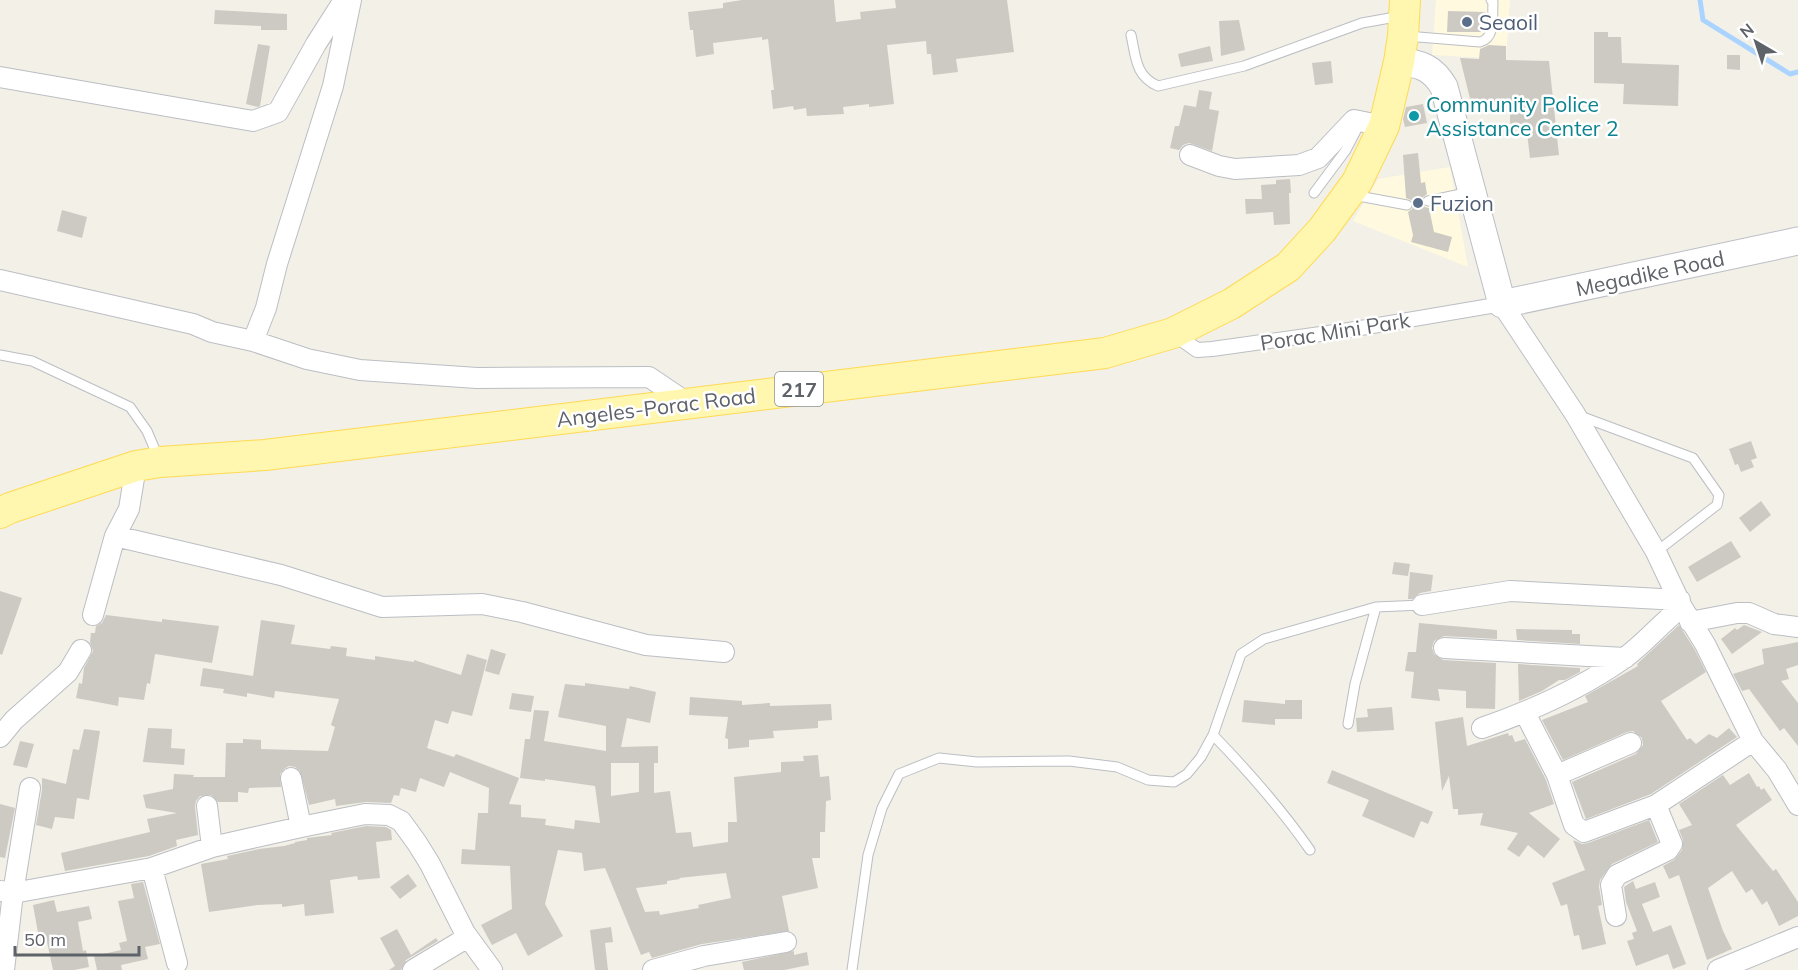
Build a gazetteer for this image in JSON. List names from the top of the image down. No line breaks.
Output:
{"streets":{"main road":["Megadike Road","217","Angeles-Porac Road"],"street":["Porac Mini Park"]},"crossings":[["Megadike Road","Porac Mini Park"],["Porac Mini Park","Angeles-Porac Road"]],"places":["Seaoil","Community Police Assistance Center 2","Fuzion"],"scale_bar":"50 m","north":"top left"}
